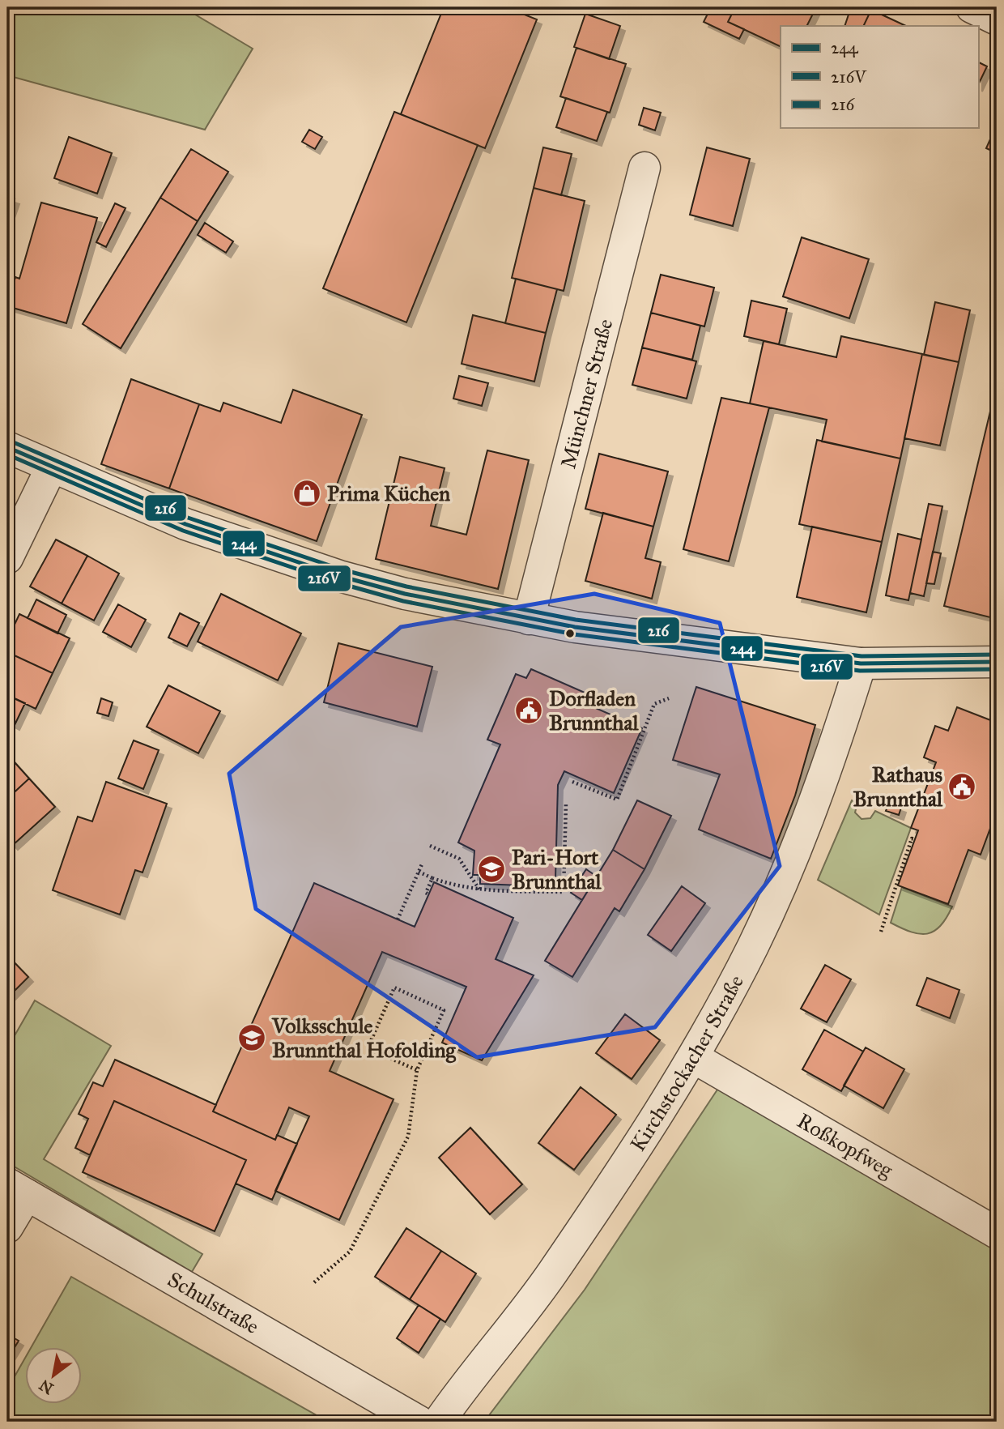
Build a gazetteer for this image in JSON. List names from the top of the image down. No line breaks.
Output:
{"streets":{"street":["Münchner Straße","Kirchstockacher Straße","Roßkopfweg","Schulstraße"]},"crossings":[["Kirchstockacher Straße","Roßkopfweg"]],"places":{"shop":["Prima Küchen"],"public building":["Dorfladen Brunnthal","Rathaus Brunnthal"],"school or university":["Pari-Hort Brunnthal","Volksschule Brunnthal Hofolding"]},"lines":["transit line 216","transit line 244","transit line 216V"],"legend":["244","216V","216"],"north":"bottom left"}
